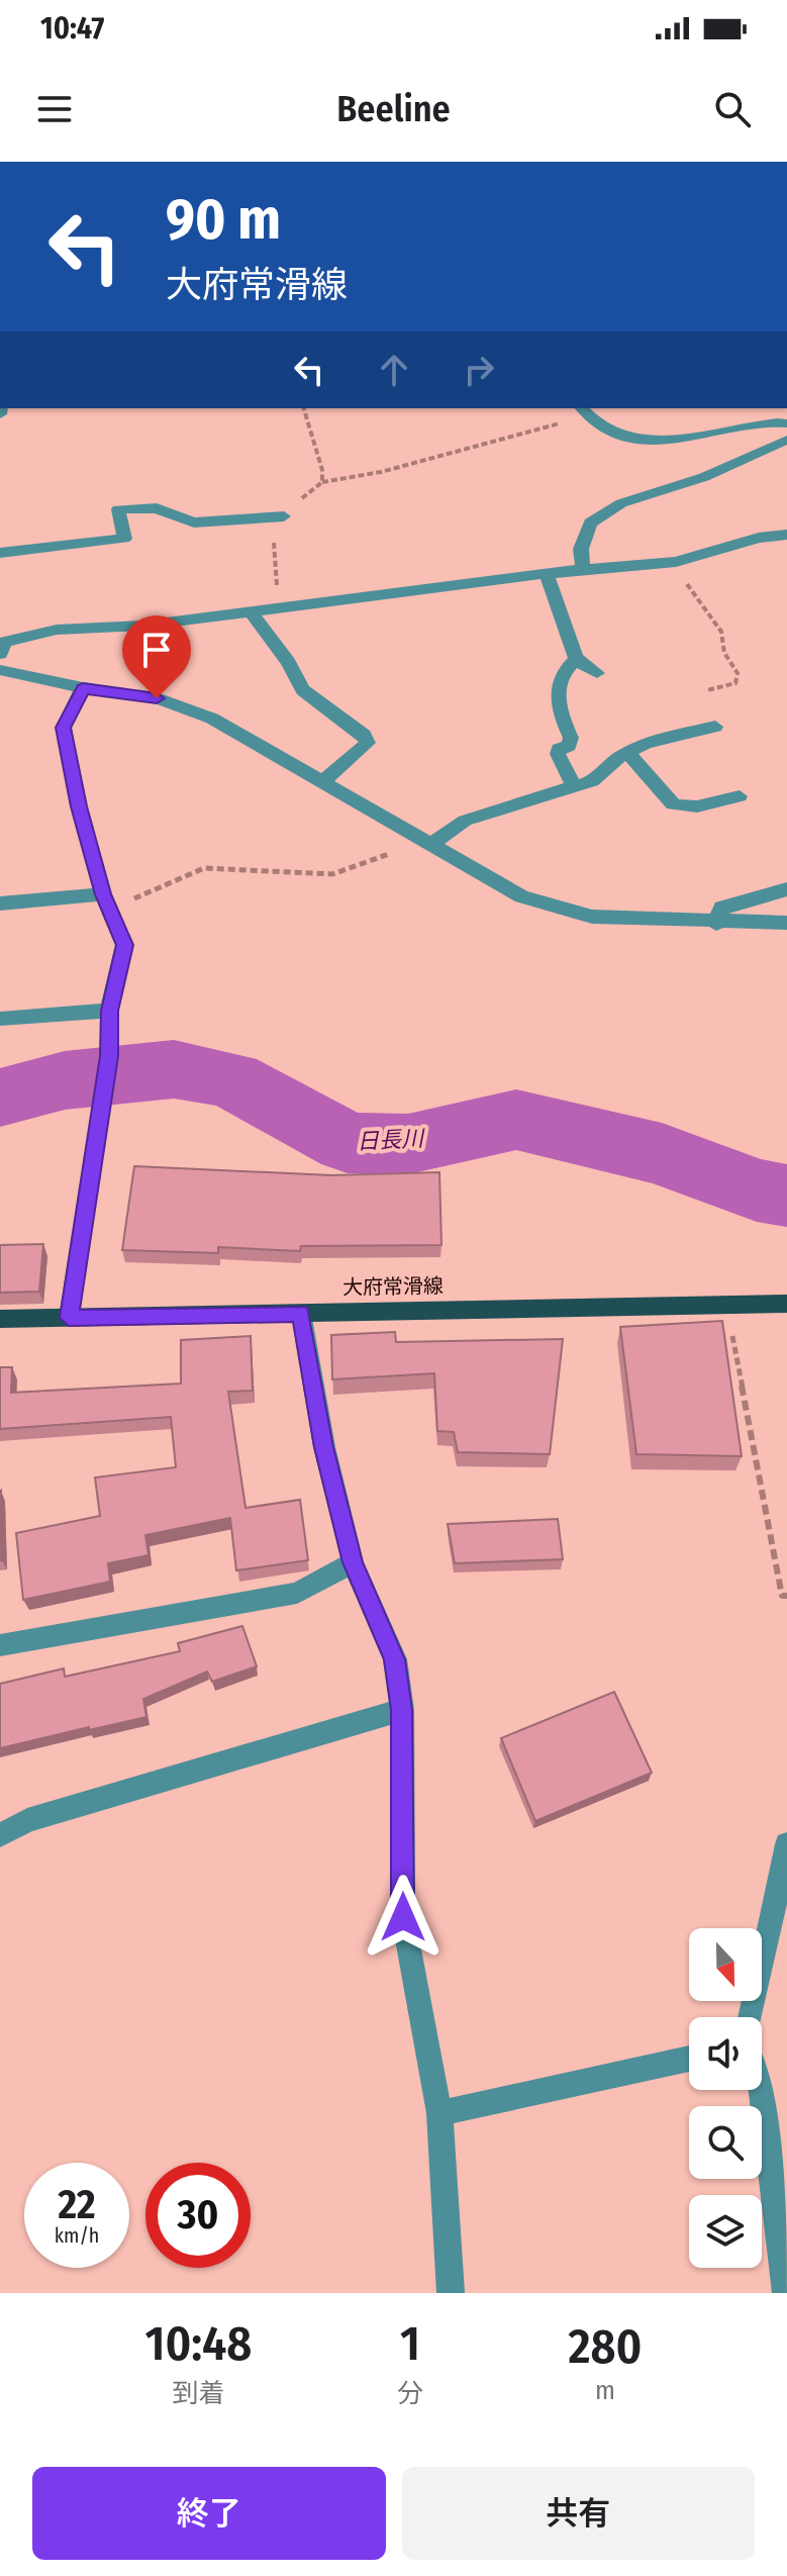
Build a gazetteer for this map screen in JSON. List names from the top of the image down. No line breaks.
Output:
{"streets":{"main road":["大府常滑線"]},"water":["日長川"],"north":"bottom","page":{"status":"10:47","header":"Beeline","turn":["90 m","大府常滑線"],"speed":"22 km/h","limit":"30","eta":["10:48","到着","1","分","280","m"],"buttons":["終了","共有"]}}
